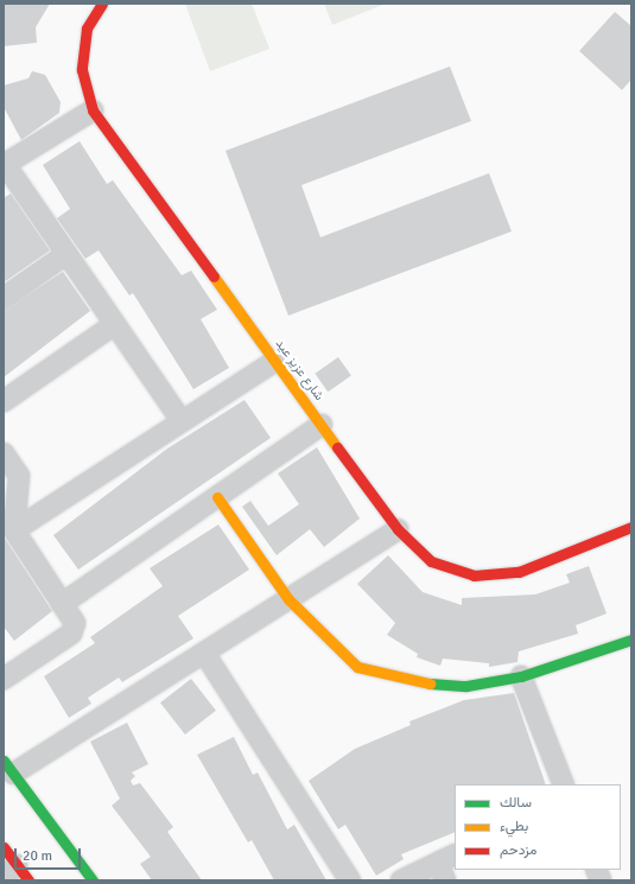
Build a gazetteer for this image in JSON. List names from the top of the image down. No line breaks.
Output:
{"streets":{"street":["شارع عزيز عيد"]},"legend":["سالك","بطيء","مزدحم"],"scale_bar":"20 m"}
